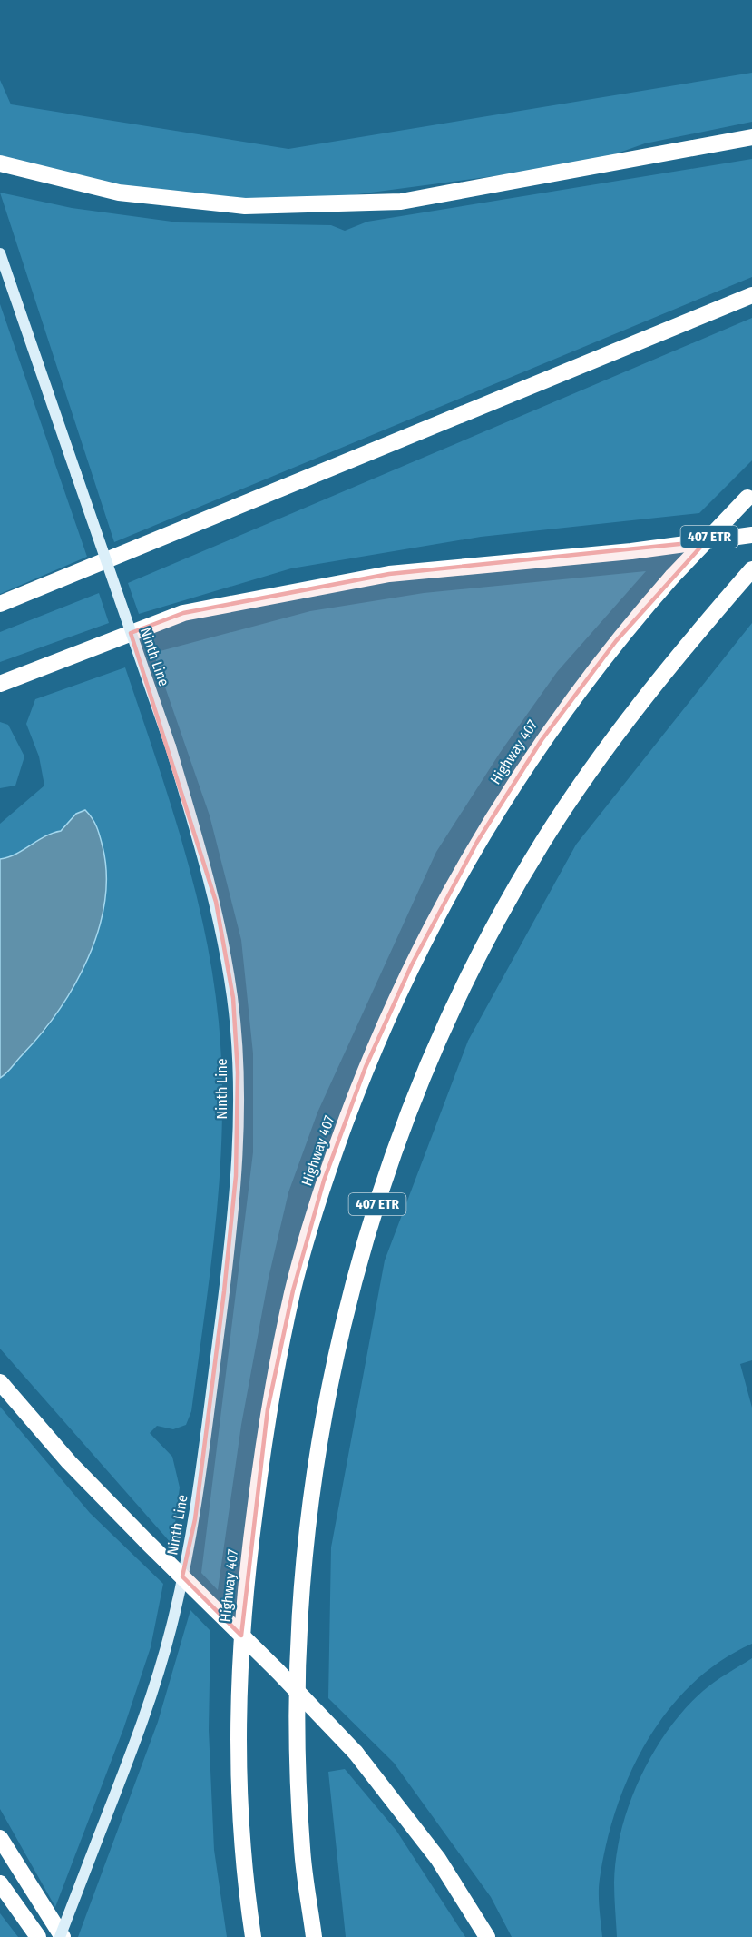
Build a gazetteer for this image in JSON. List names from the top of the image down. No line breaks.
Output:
{"streets":{"highway":["407 ETR","Highway 407"],"main road":["Ninth Line"]}}
